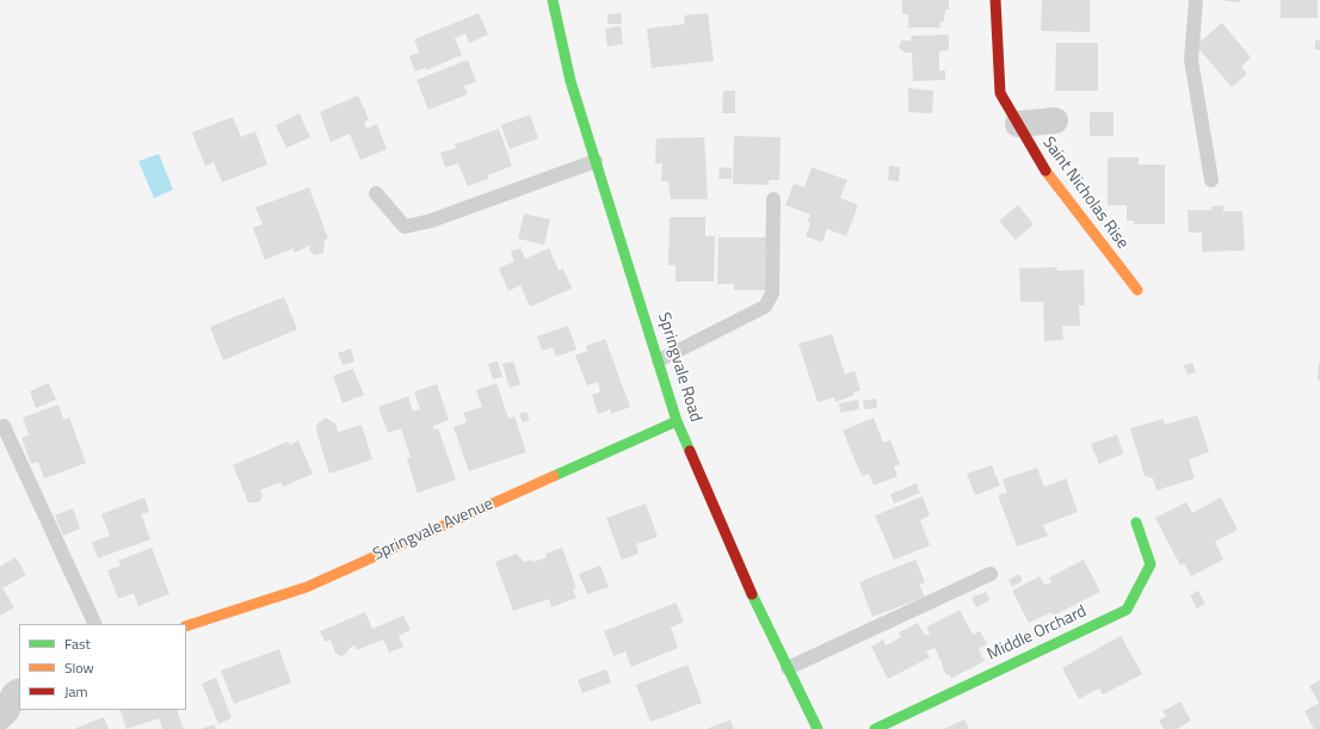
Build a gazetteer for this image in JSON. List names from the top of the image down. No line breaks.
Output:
{"streets":{"street":["Saint Nicholas Rise","Springvale Road","Springvale Avenue","Middle Orchard"]},"crossings":[["Springvale Road","Springvale Avenue"]],"legend":["Fast","Slow","Jam"]}
